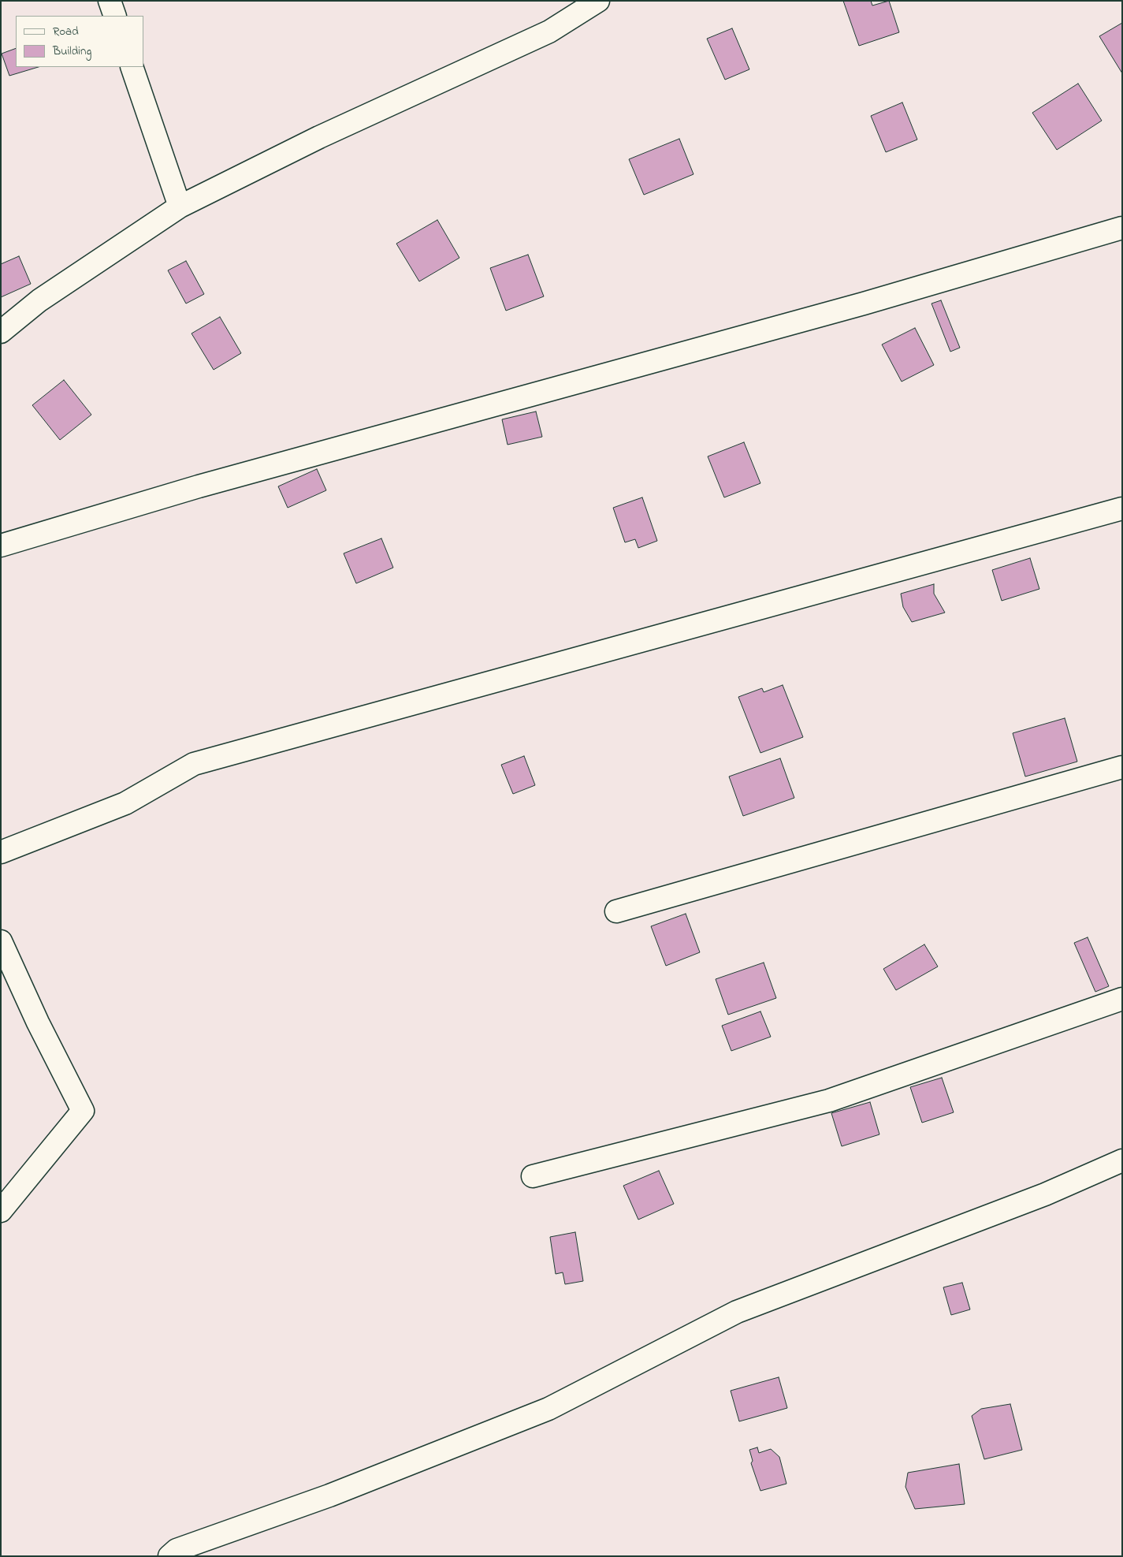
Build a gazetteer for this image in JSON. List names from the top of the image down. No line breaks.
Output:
{"legend":["Road","Building"]}
